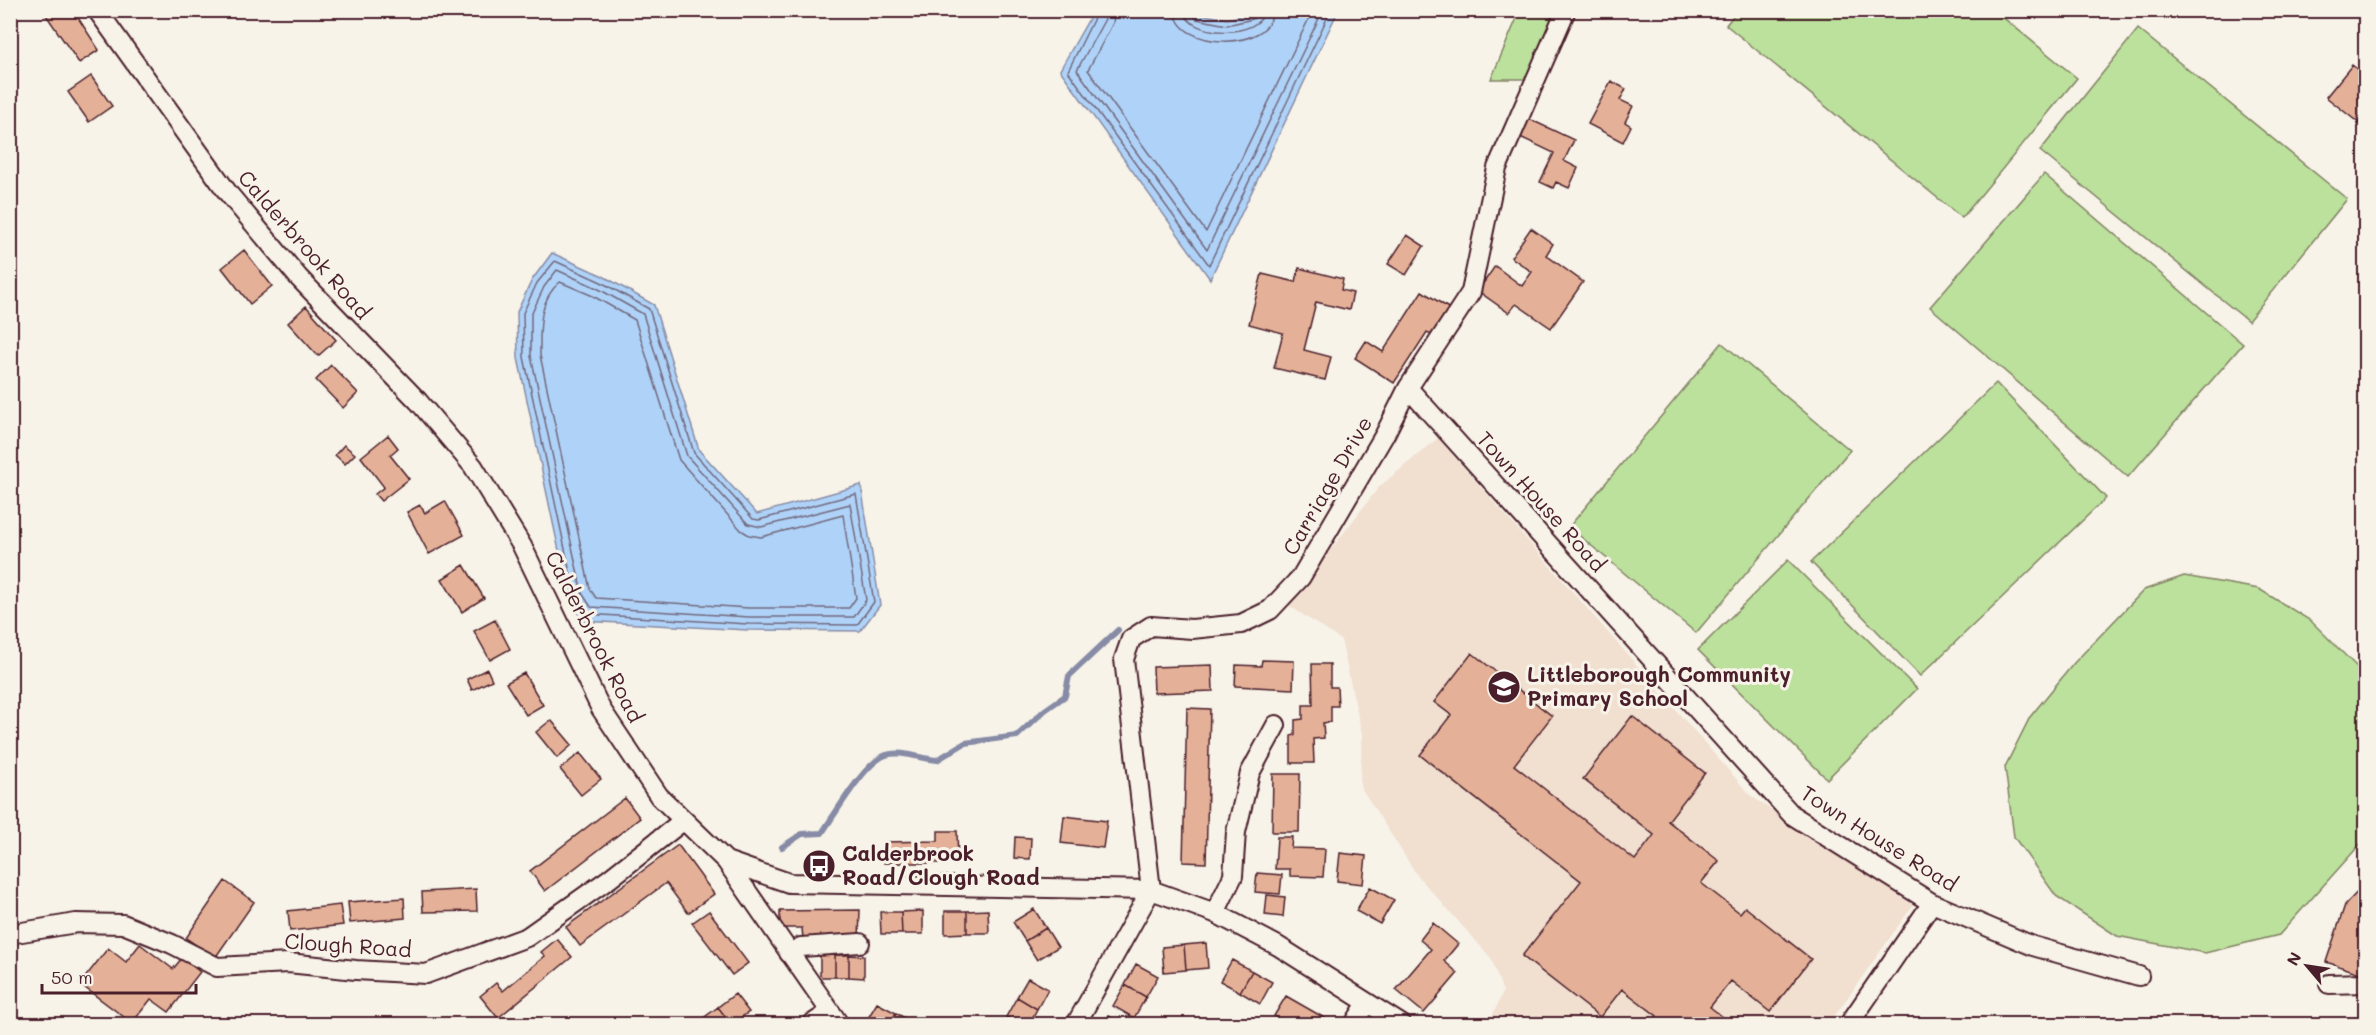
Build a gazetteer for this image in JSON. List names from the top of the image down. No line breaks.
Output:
{"streets":{"street":["Calderbrook Road","Carriage Drive","Town House Road","Clough Road"]},"crossings":[["Calderbrook Road","Carriage Drive"],["Calderbrook Road","Clough Road"],["Carriage Drive","Town House Road"]],"places":{"school or university":["Littleborough Community Primary School"],"bus stop":["Calderbrook Road/Clough Road"]},"scale_bar":"50 m","north":"top left"}
